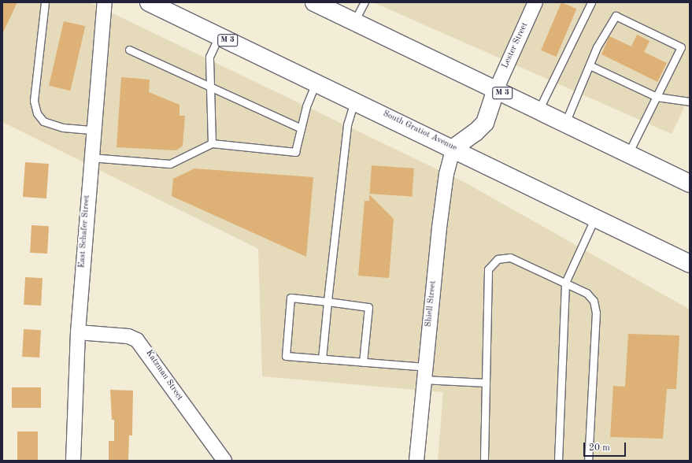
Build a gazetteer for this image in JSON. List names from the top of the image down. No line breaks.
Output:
{"streets":{"main road":["M 3","South Gratiot Avenue"],"street":["Lester Street","East Schafer Street","Shiell Street","Katzman Street"]},"crossings":[["M 3","Lester Street"],["South Gratiot Avenue","Shiell Street"],["East Schafer Street","Katzman Street"]],"scale_bar":"20 m"}
